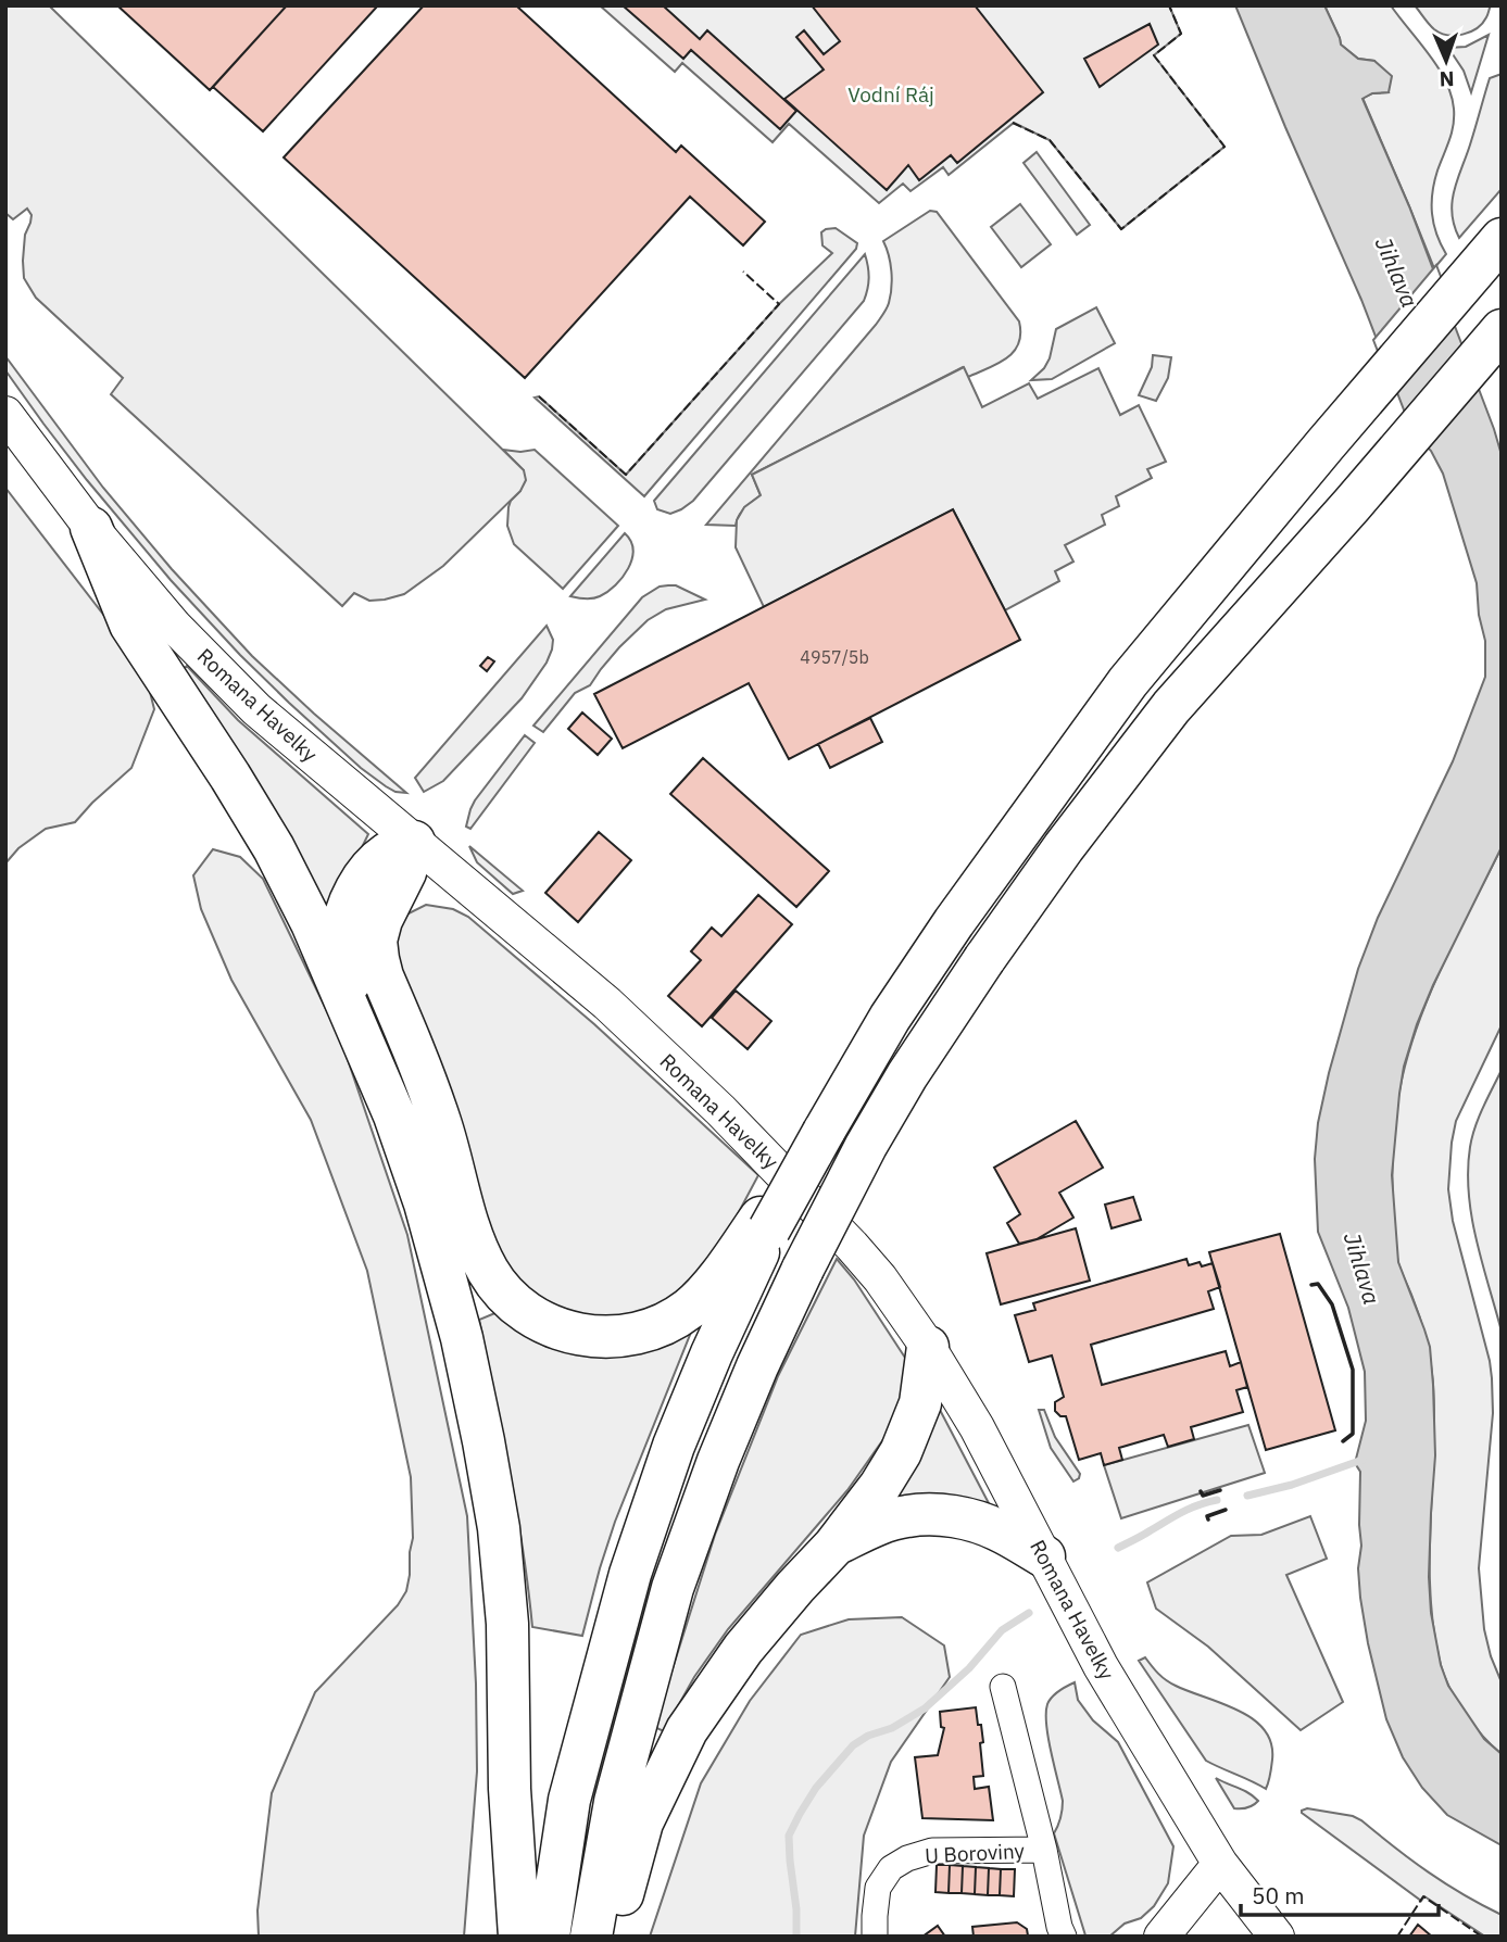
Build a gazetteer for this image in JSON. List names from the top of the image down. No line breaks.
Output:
{"streets":{"street":["Romana Havelky","U Boroviny"]},"water":["Jihlava"],"parks":["Vodní Ráj"],"house_numbers":["4957/5b"],"scale_bar":"50 m","north":"bottom"}
